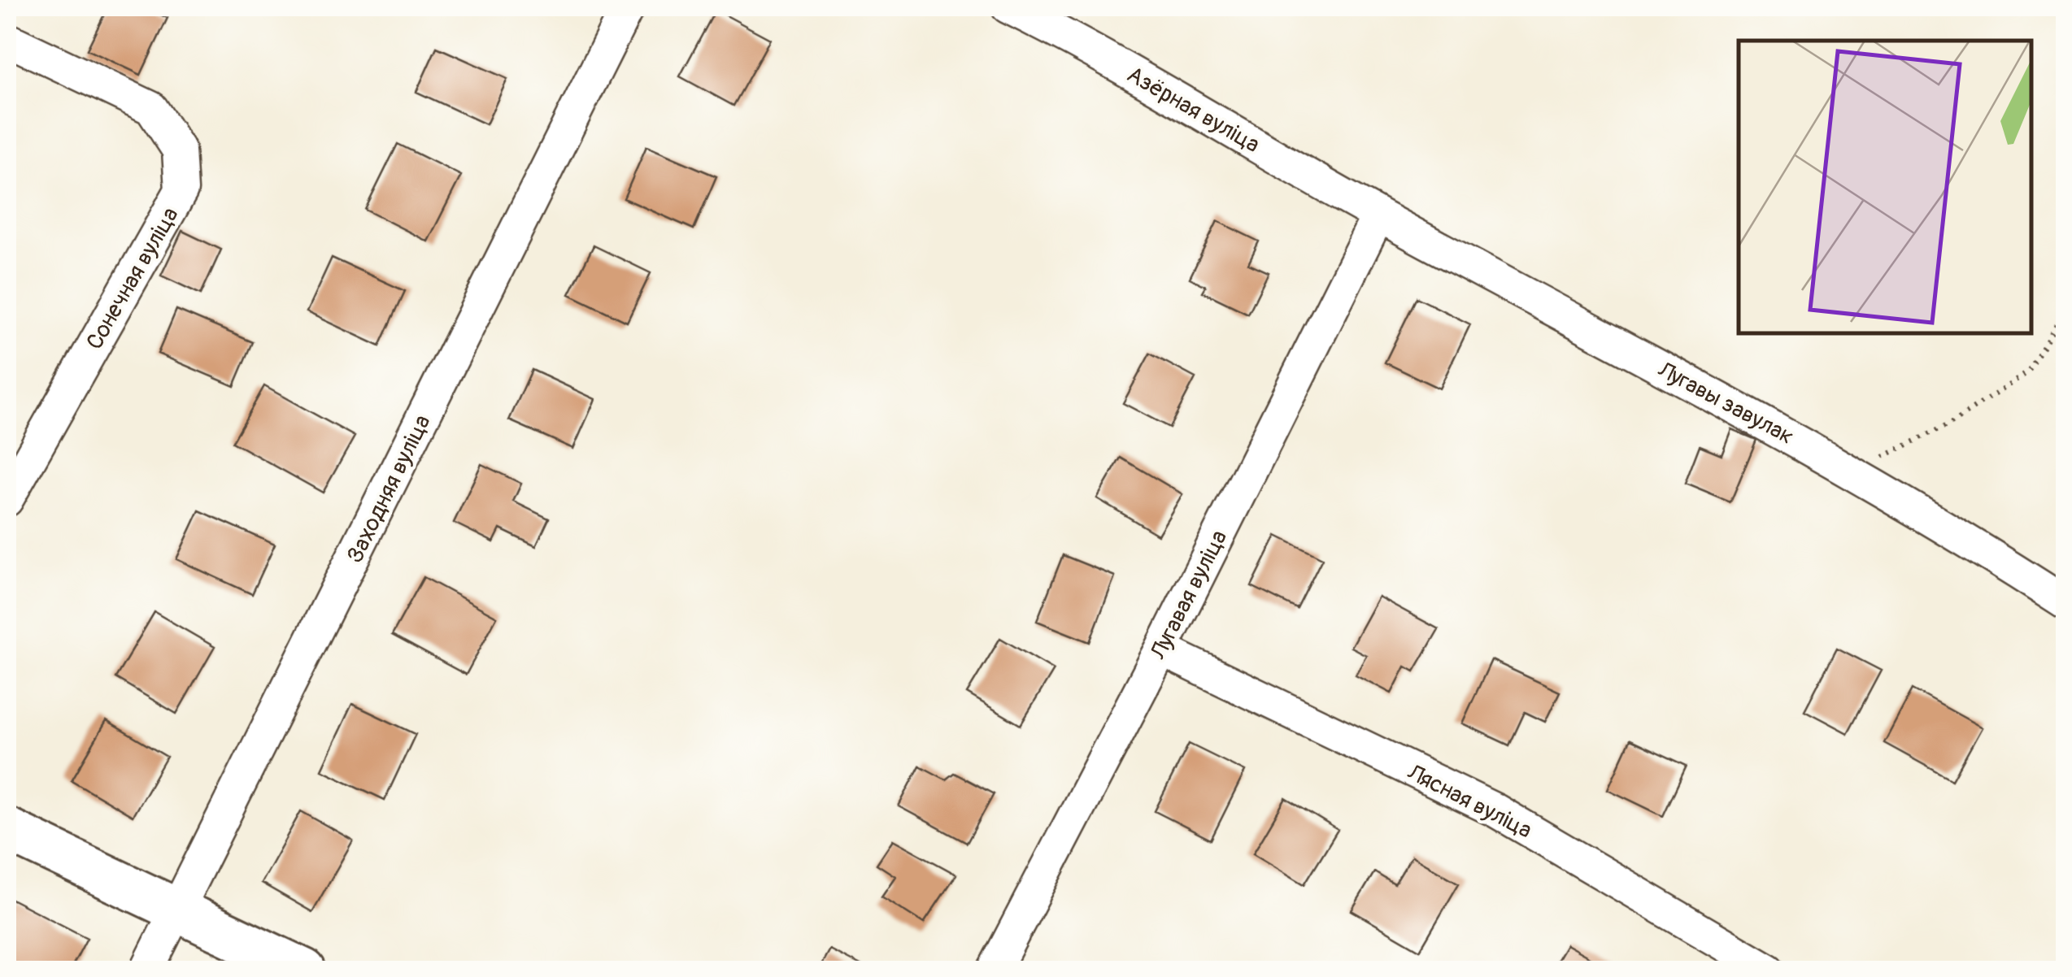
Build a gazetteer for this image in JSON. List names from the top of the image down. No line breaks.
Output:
{"streets":{"street":["Азёрная вуліца","Сонечная вуліца","Лугавы завулак","Заходняя вуліца","Лугавая вуліца","Лясная вуліца"]},"crossings":[["Азёрная вуліца","Лугавы завулак"],["Азёрная вуліца","Лугавая вуліца"],["Лугавы завулак","Лугавая вуліца"],["Лугавая вуліца","Лясная вуліца"]]}
